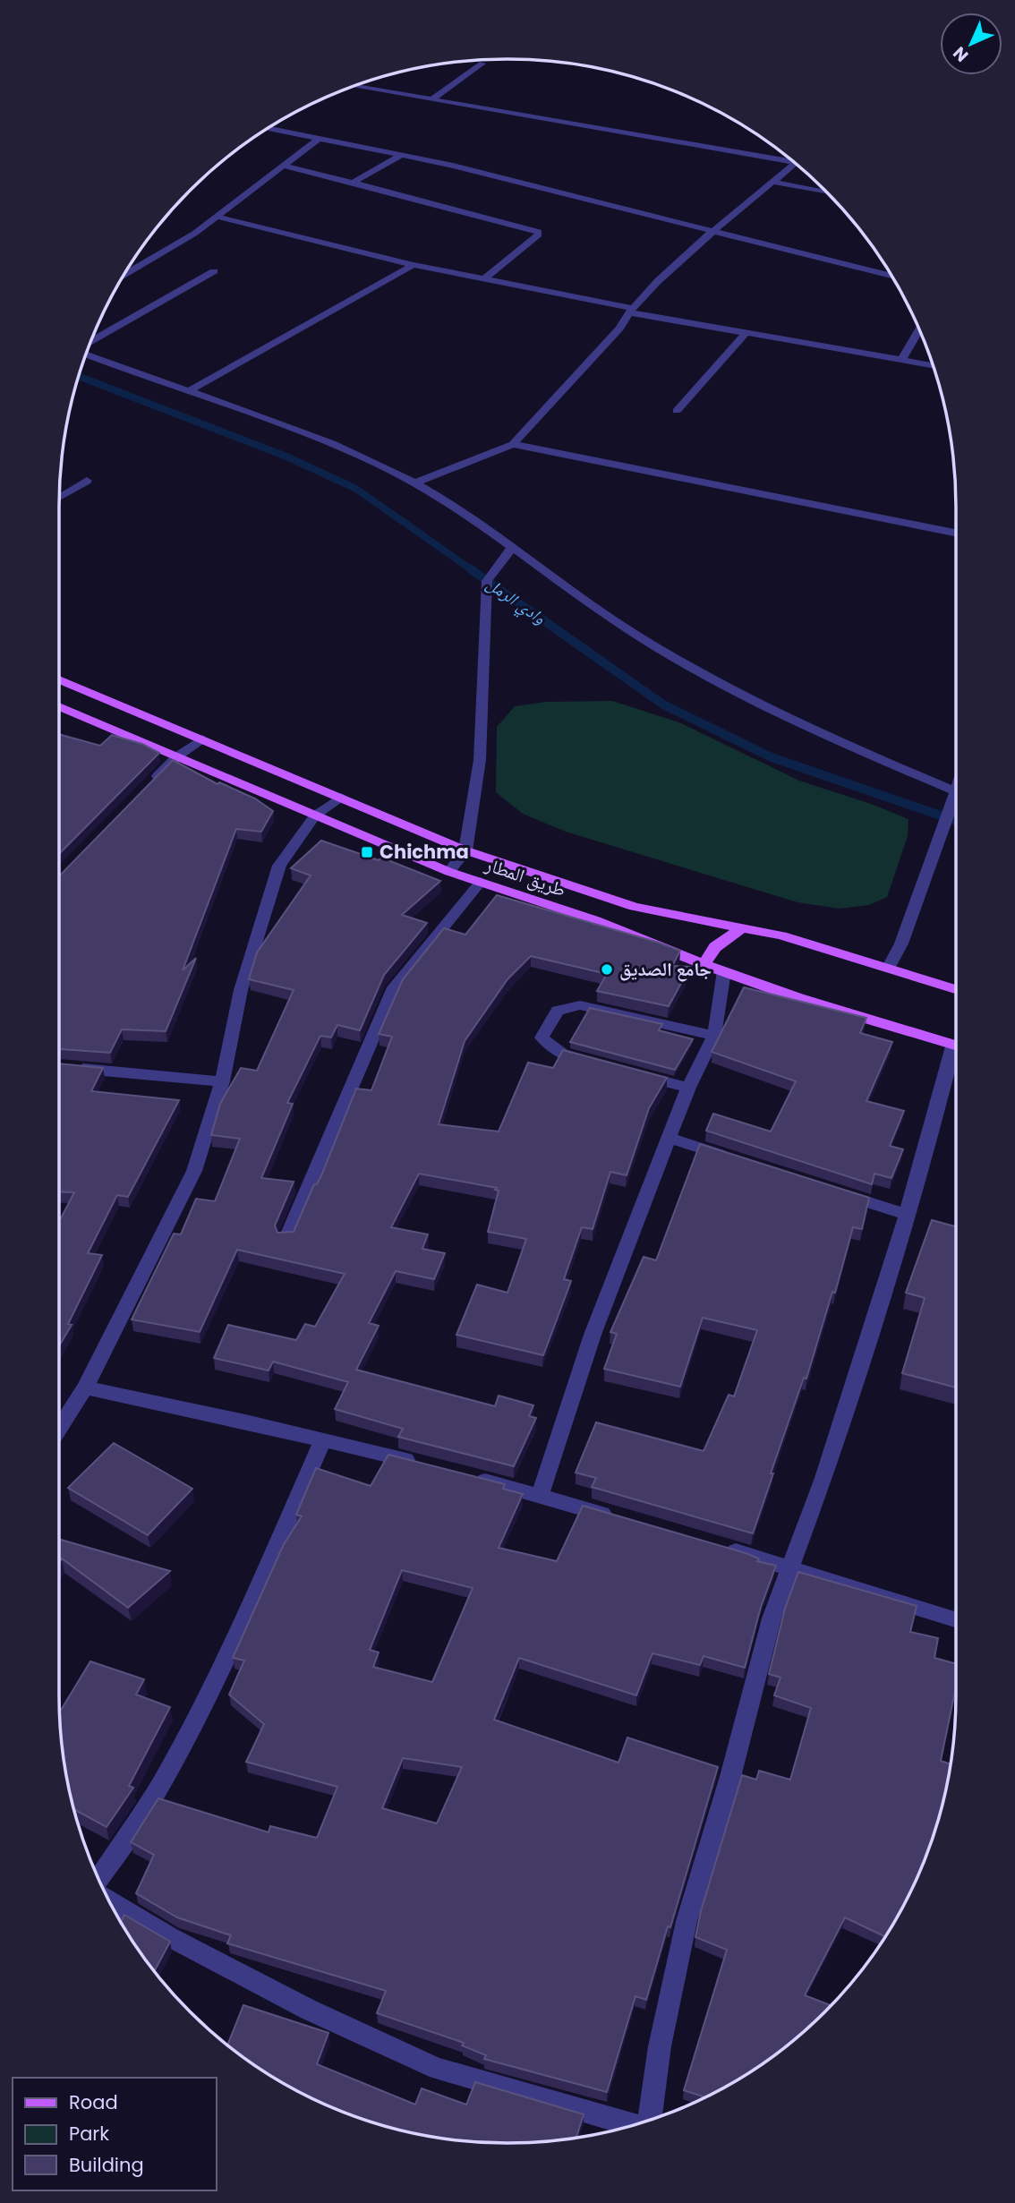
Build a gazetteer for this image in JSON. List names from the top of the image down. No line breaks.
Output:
{"streets":{"main road":["طريق المطار"]},"water":["وادي الرمل"],"places":{"transit":["Chichma"],"other":["جامع الصديق"]},"legend":["Road","Park","Building"],"north":"bottom left"}
